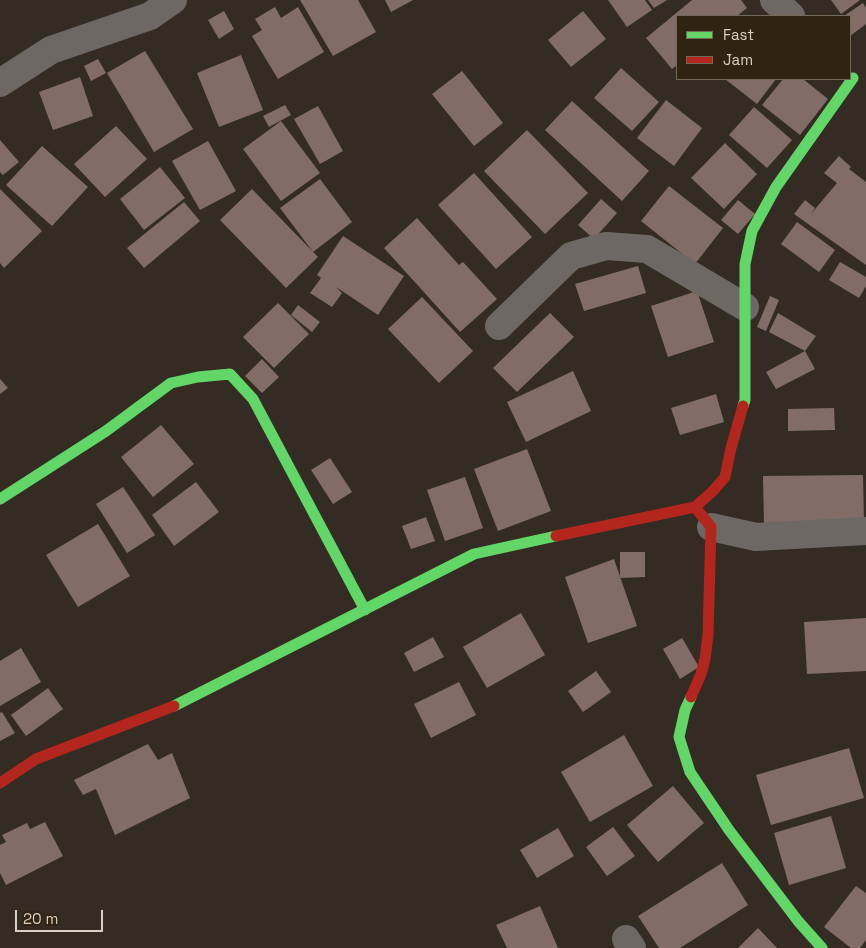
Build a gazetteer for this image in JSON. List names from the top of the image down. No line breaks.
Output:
{"legend":["Fast","Jam"],"scale_bar":"20 m"}
